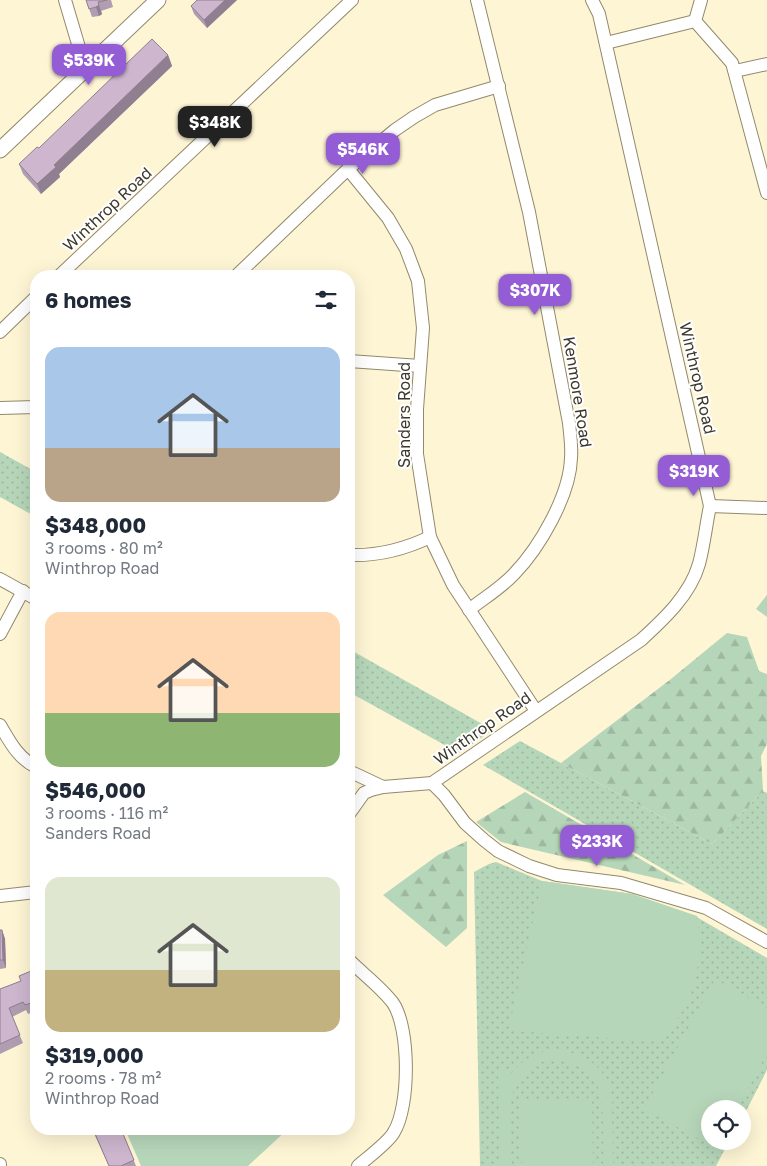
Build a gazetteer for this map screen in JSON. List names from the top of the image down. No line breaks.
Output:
{"streets":{"street":["Winthrop Road","Kenmore Road","Sanders Road"]},"crossings":[["Winthrop Road","Sanders Road"],["Kenmore Road","Sanders Road"]],"page":{"price":["$539K","$348K","$546K","$307K","$319K","$233K"],"heading":"6 homes","list":[{"name":"$348,000","note":"3 rooms · 80 m² · Winthrop Road"},{"name":"$546,000","note":"3 rooms · 116 m² · Sanders Road"},{"name":"$319,000","note":"2 rooms · 78 m² · Winthrop Road"}]}}
